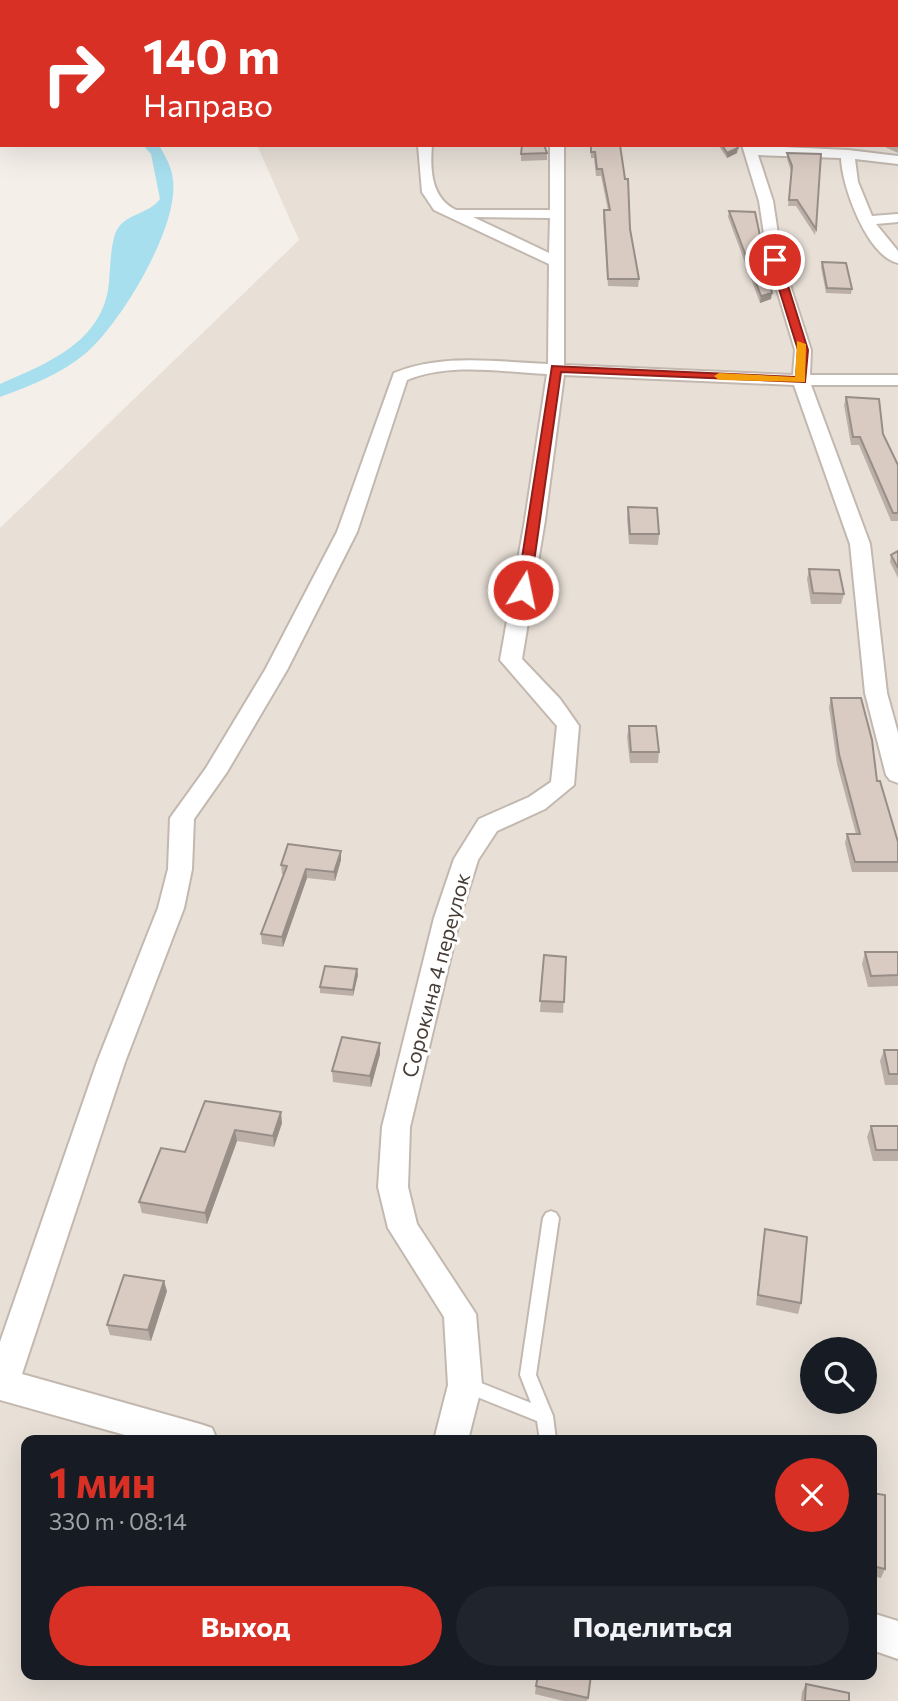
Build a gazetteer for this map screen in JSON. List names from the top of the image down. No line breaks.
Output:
{"streets":{"street":["Сорокина 4 переулок"]},"page":{"turn":["140 m","Направо"],"heading":["1 мин","330 m · 08:14"],"buttons":["Выход","Поделиться"]}}
